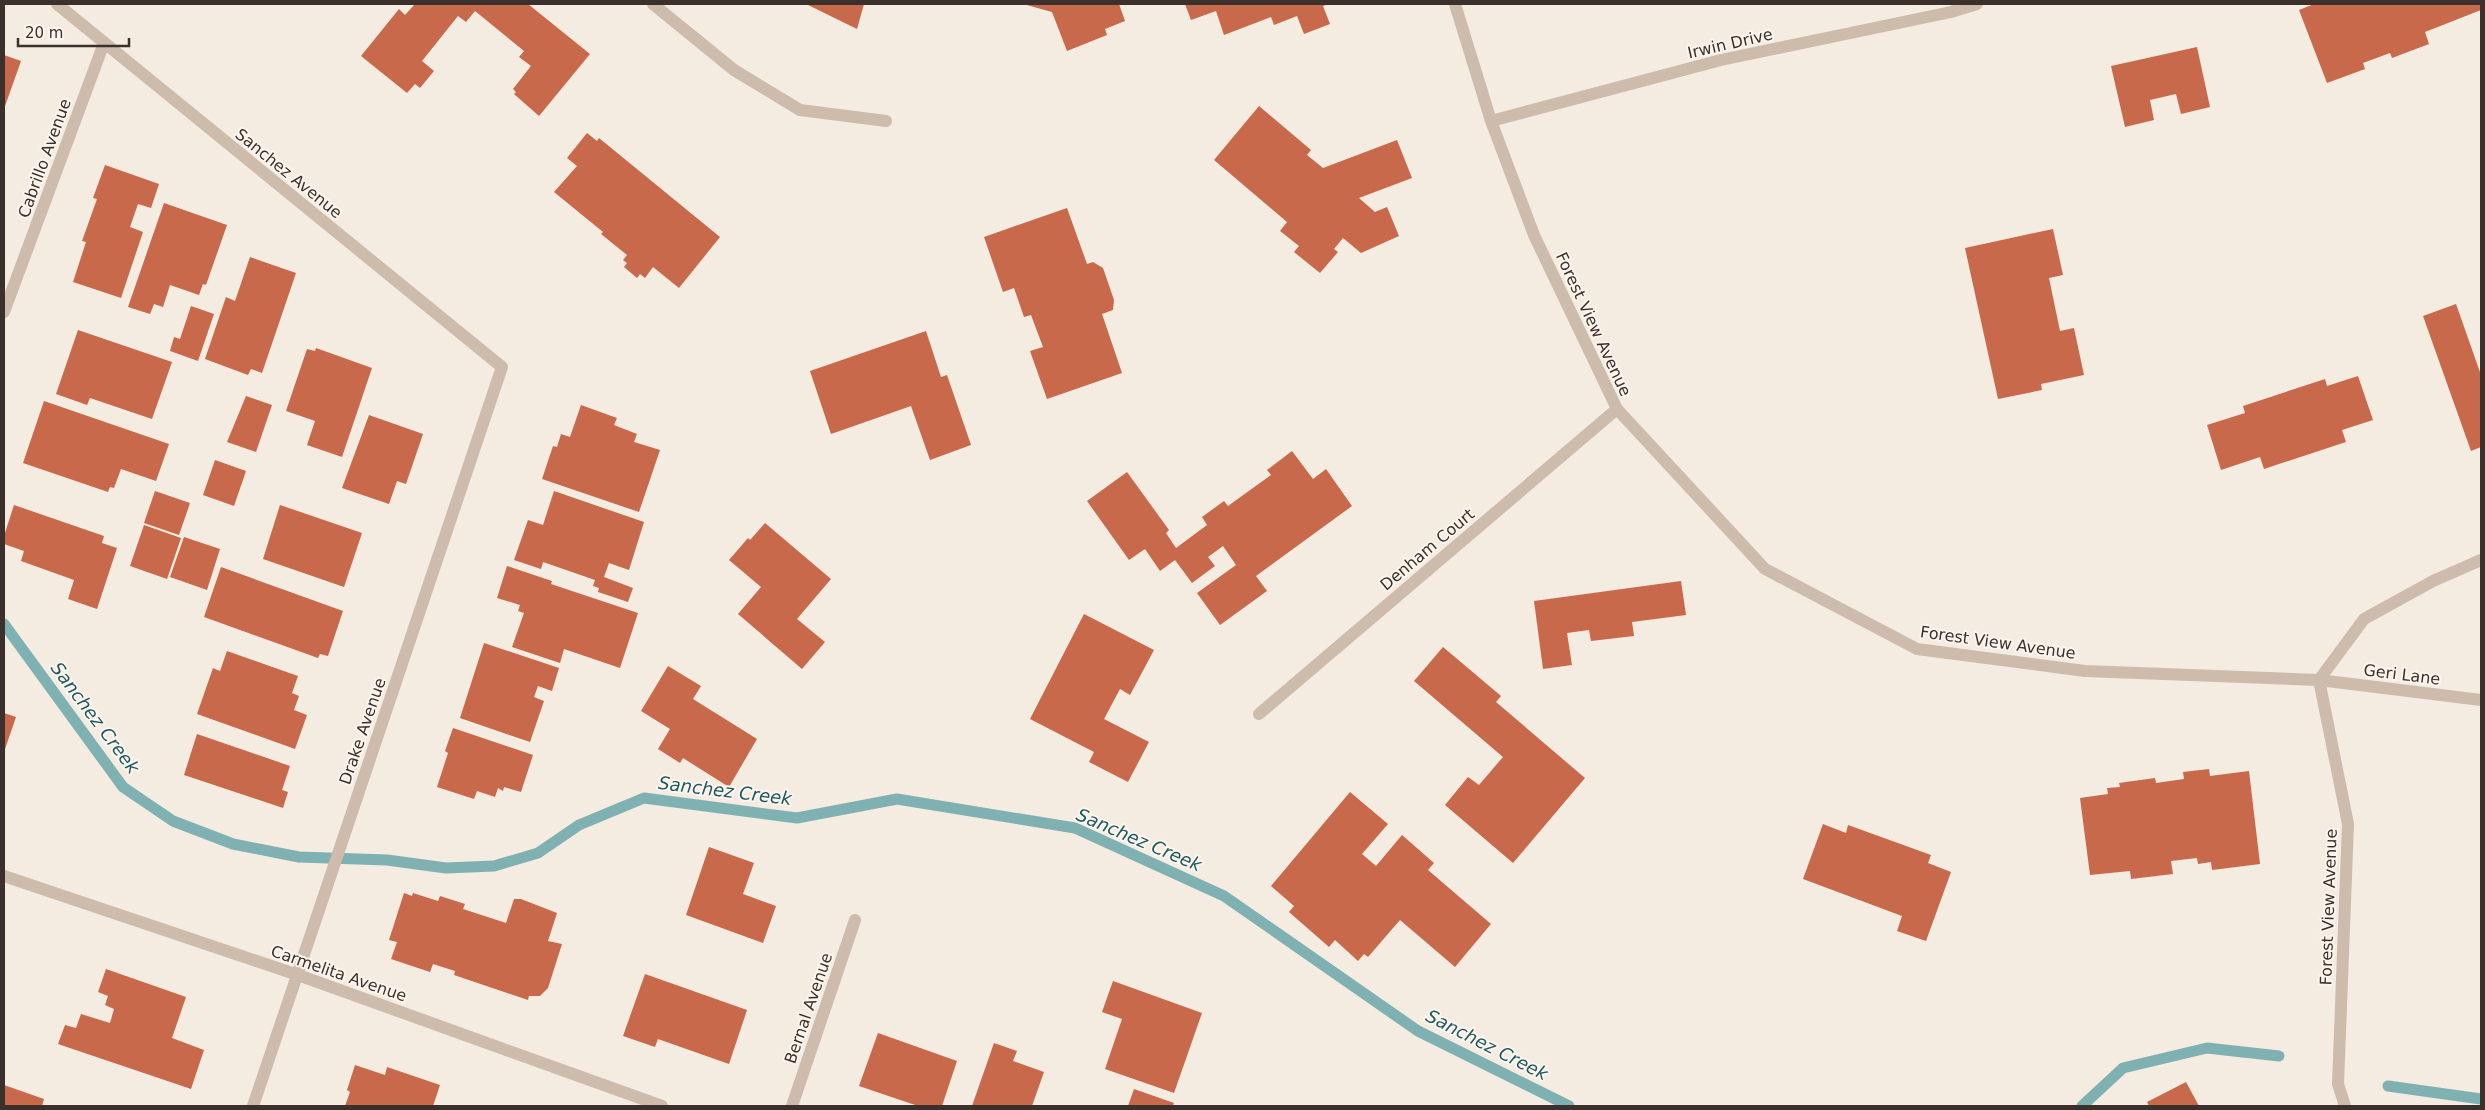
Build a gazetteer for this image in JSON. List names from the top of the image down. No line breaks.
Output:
{"streets":{"street":["Irwin Drive","Cabrillo Avenue","Sanchez Avenue","Forest View Avenue","Denham Court","Geri Lane","Drake Avenue","Carmelita Avenue","Bernal Avenue"]},"crossings":[["Irwin Drive","Forest View Avenue"],["Cabrillo Avenue","Sanchez Avenue"],["Sanchez Avenue","Drake Avenue"],["Forest View Avenue","Denham Court"],["Forest View Avenue","Geri Lane"],["Drake Avenue","Carmelita Avenue"]],"water":["Sanchez Creek"],"scale_bar":"20 m"}
